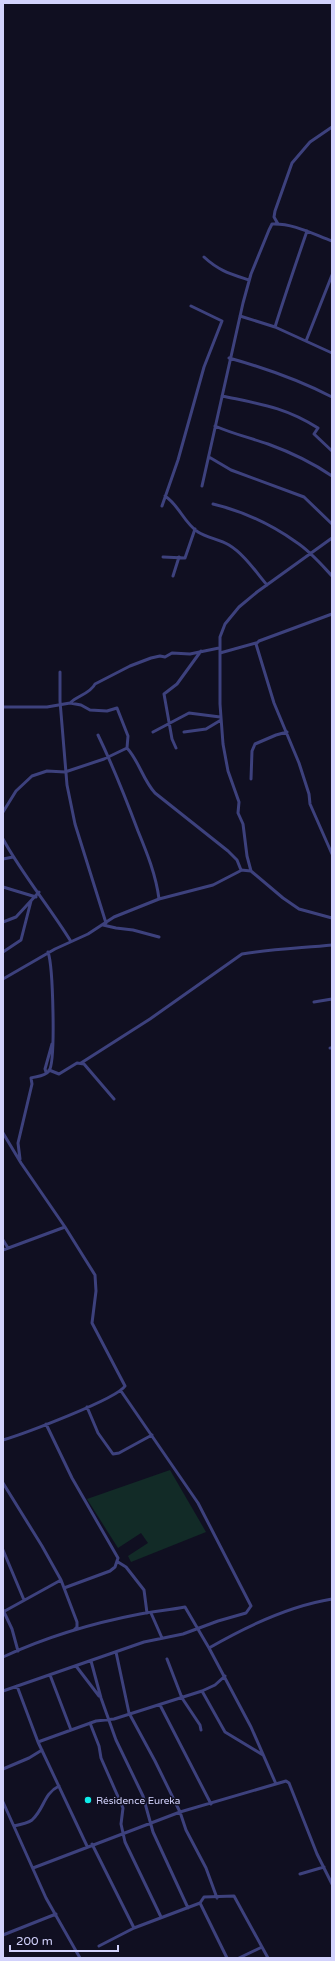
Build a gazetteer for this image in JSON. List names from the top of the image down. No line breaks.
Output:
{"places":["Résidence Eureka"],"scale_bar":"200 m"}
